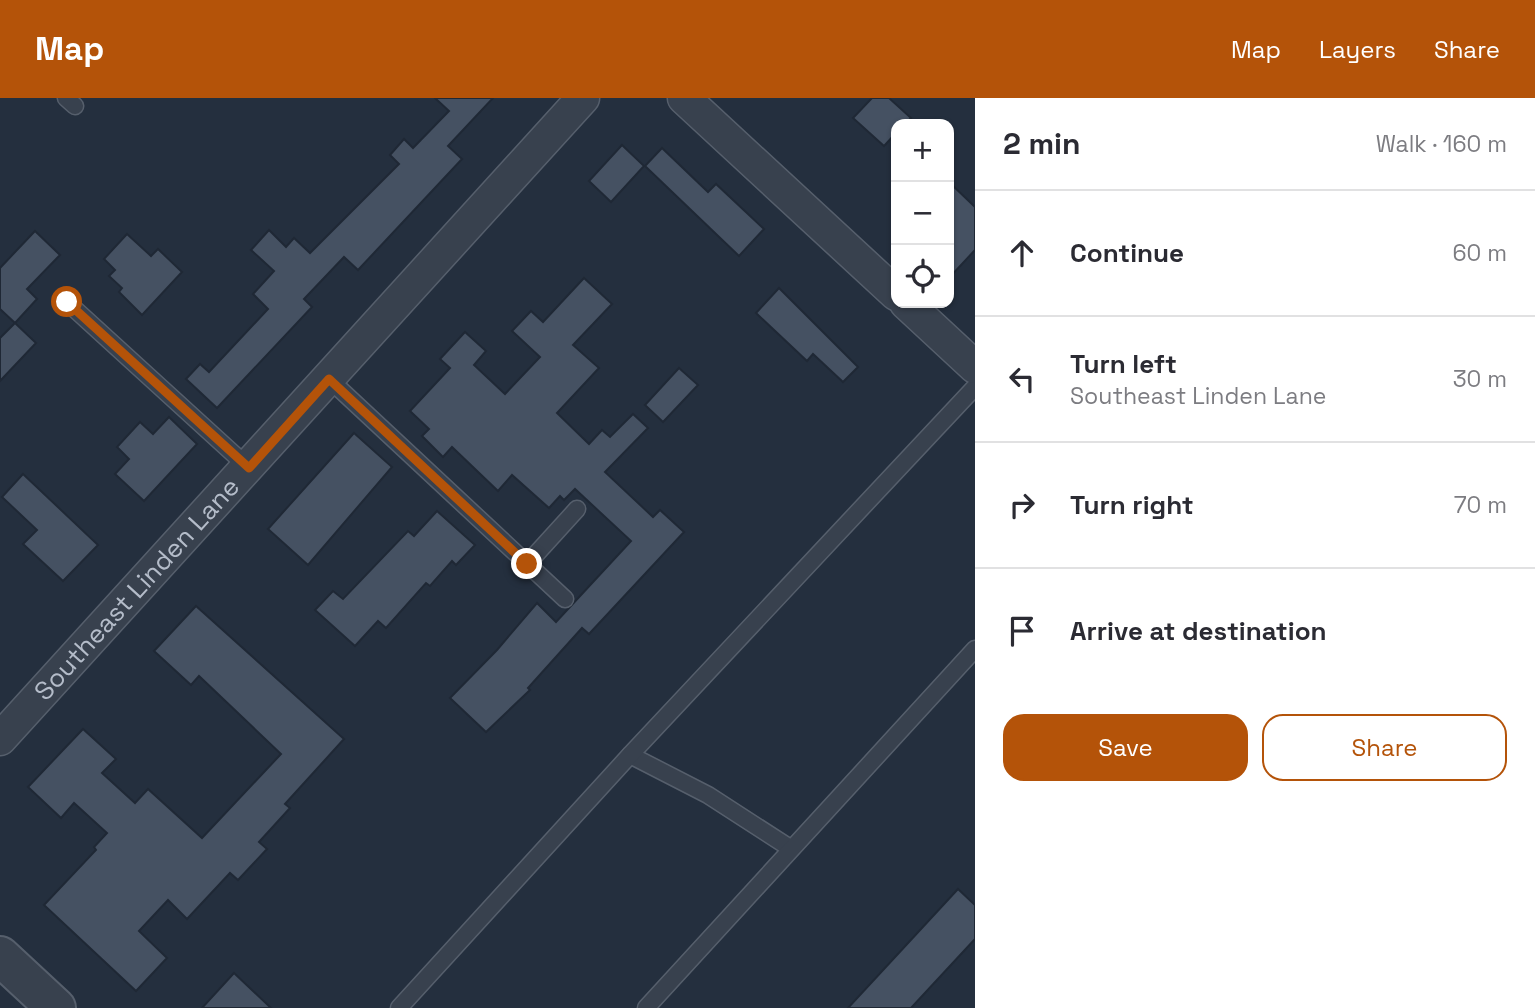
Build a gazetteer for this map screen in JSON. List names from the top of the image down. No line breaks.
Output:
{"streets":{"street":["Southeast Linden Lane"]},"page":{"header":"Map","nav":["Map","Layers","Share"],"heading":["2 min","Walk · 160 m"],"map_buttons":["+","−"],"list":[["Continue","60 m"],["Turn left","Southeast Linden Lane","30 m"],["Turn right","70 m"],"Arrive at destination"],"buttons":["Save","Share"]}}
